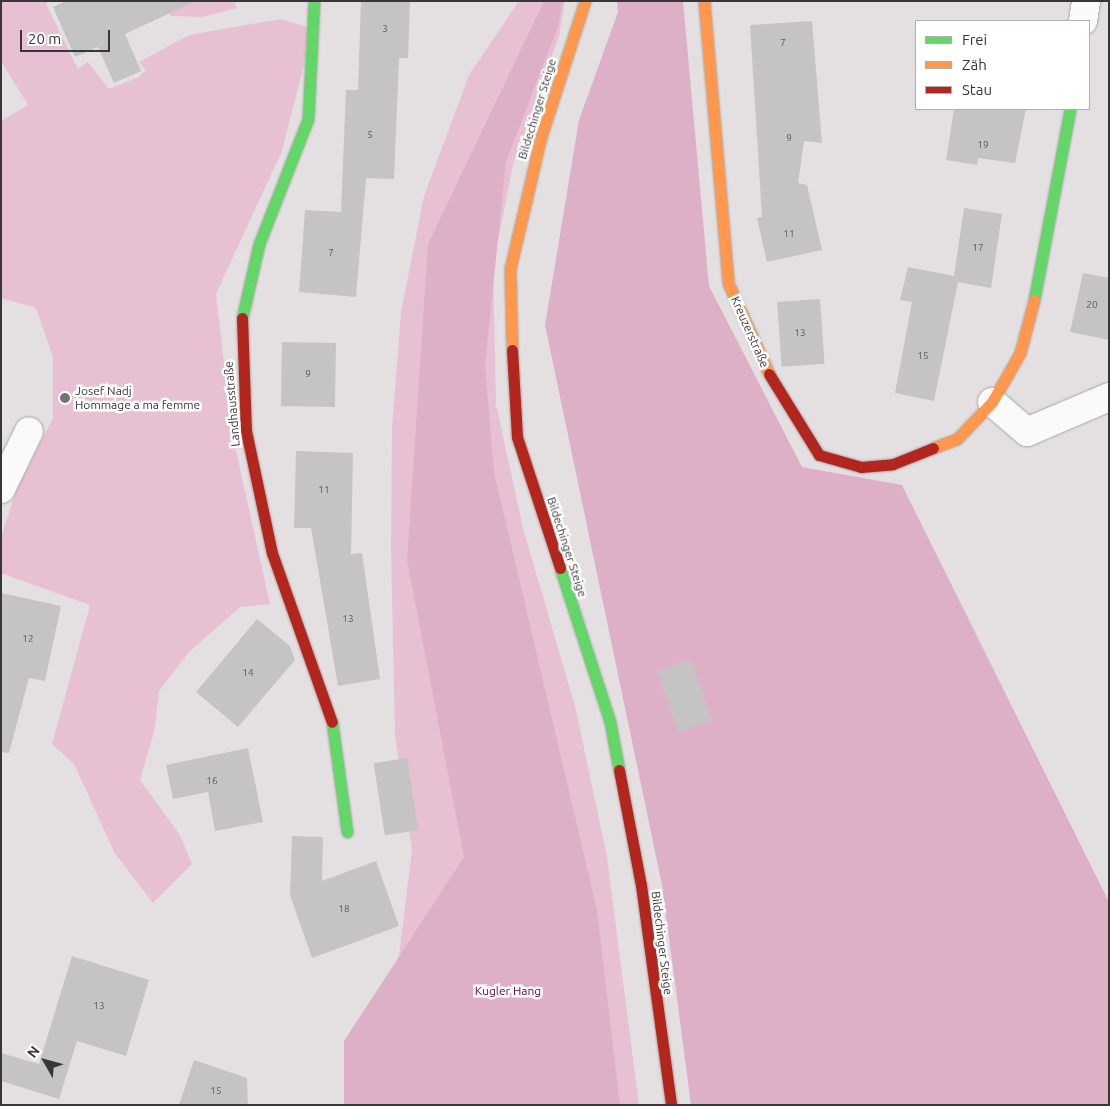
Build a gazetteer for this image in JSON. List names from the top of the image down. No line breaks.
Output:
{"streets":{"street":["Bildechinger Steige","Kreuzerstraße","Landhausstraße"]},"parks":["Kugler Hang"],"places":["Josef Nadj Hommage a ma femme"],"house_numbers":["3","7","5","9","19","11","17","7","20","13","15","9","11","13","12","14","16","18","13","15"],"legend":["Frei","Zäh","Stau"],"scale_bar":"20 m","north":"top left"}
